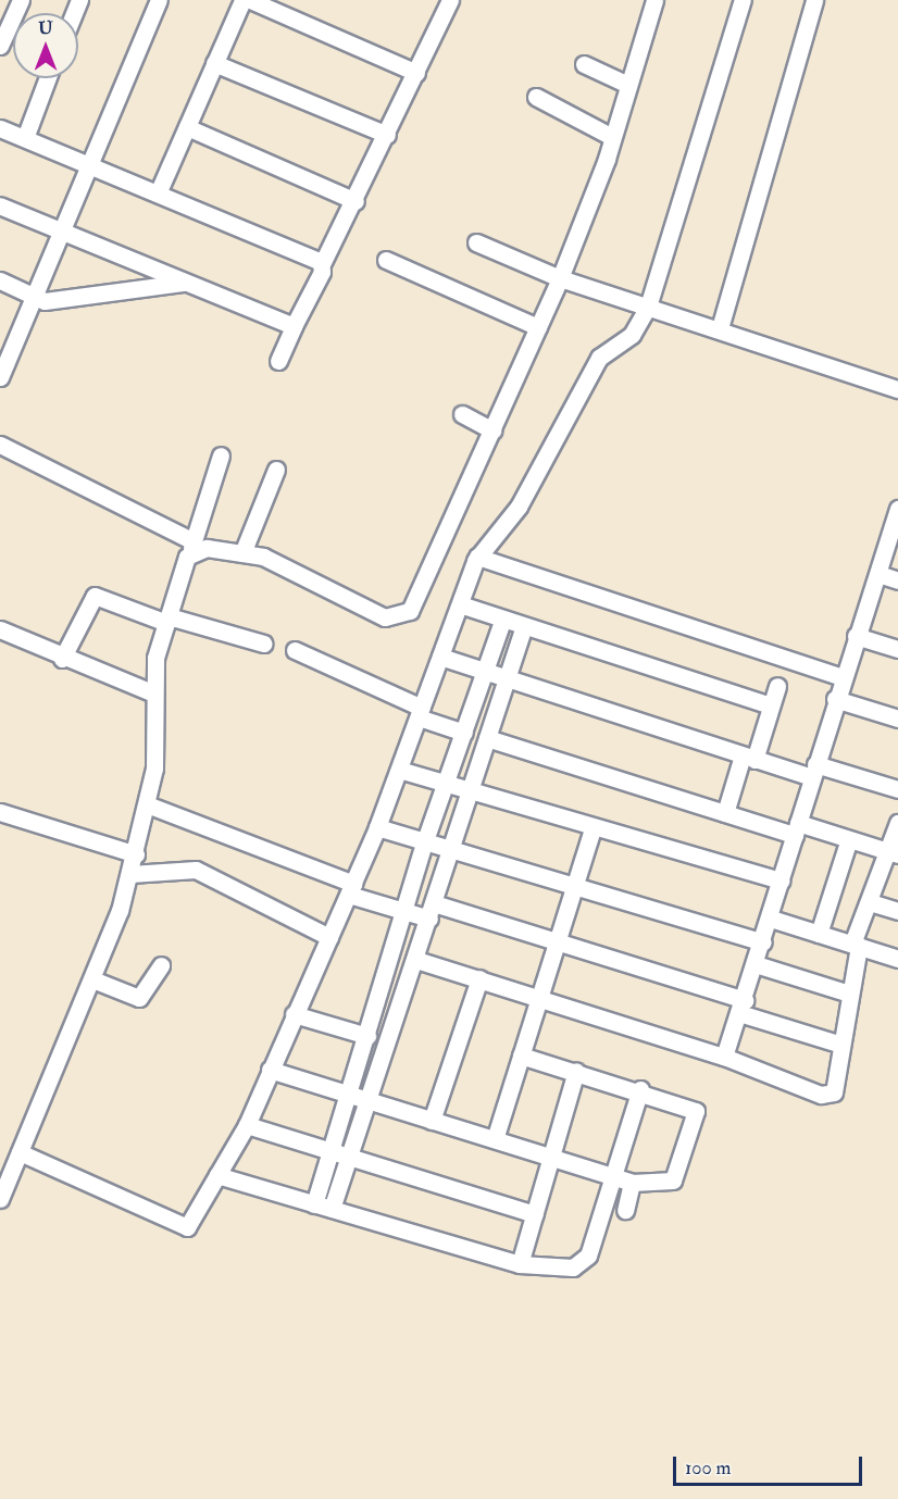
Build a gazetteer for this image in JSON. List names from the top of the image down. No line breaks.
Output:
{"scale_bar":"100 m","north":"top"}
